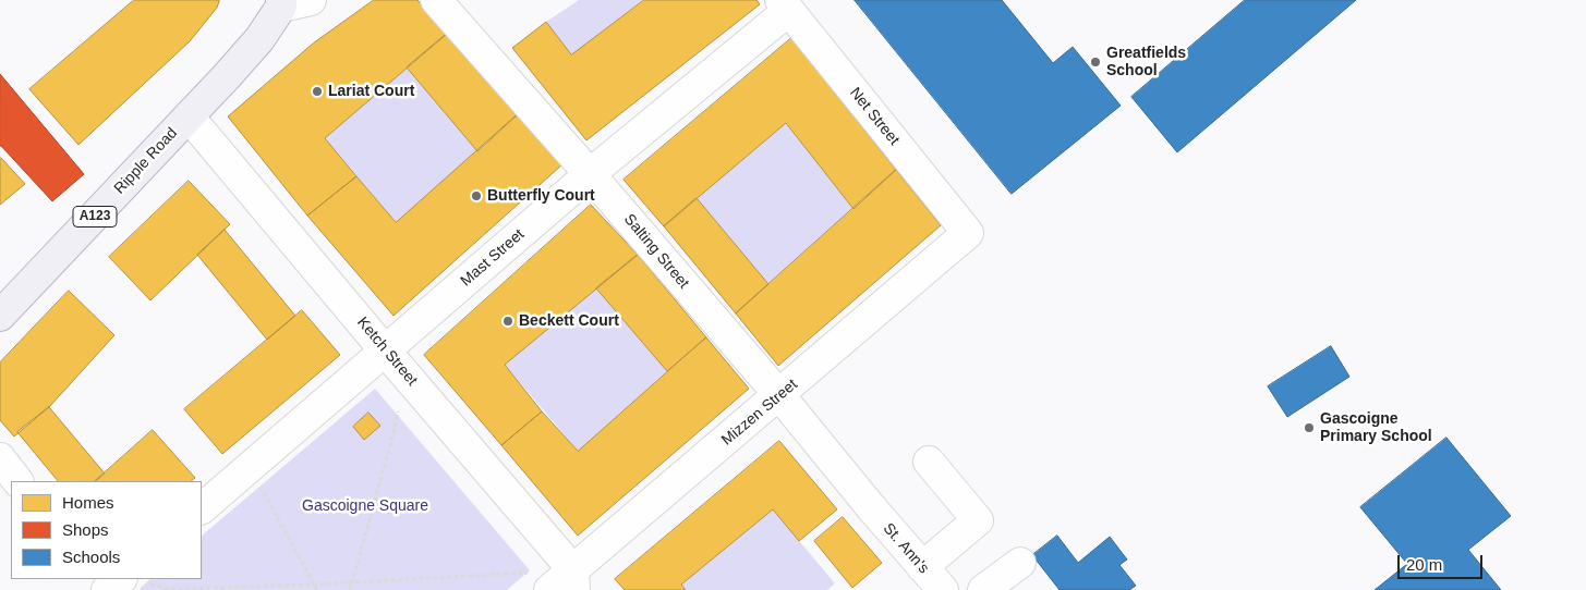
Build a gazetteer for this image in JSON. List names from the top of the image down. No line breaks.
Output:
{"streets":{"main road":["Ripple Road","A123"],"street":["Net Street","Salting Street","Mast Street","Ketch Street","Mizzen Street","St. Ann's"]},"crossings":[["Net Street","Mast Street"],["Net Street","Mizzen Street"],["Ripple Road","Ketch Street"],["Salting Street","Mast Street"],["Salting Street","Mizzen Street"],["Salting Street","St. Ann's"],["Mast Street","Ketch Street"],["Ketch Street","Mizzen Street"]],"parks":["Gascoigne Square"],"places":["Greatfields School","Lariat Court","Butterfly Court","Beckett Court","Gascoigne Primary School"],"legend":["Homes","Shops","Schools"],"scale_bar":"20 m"}
